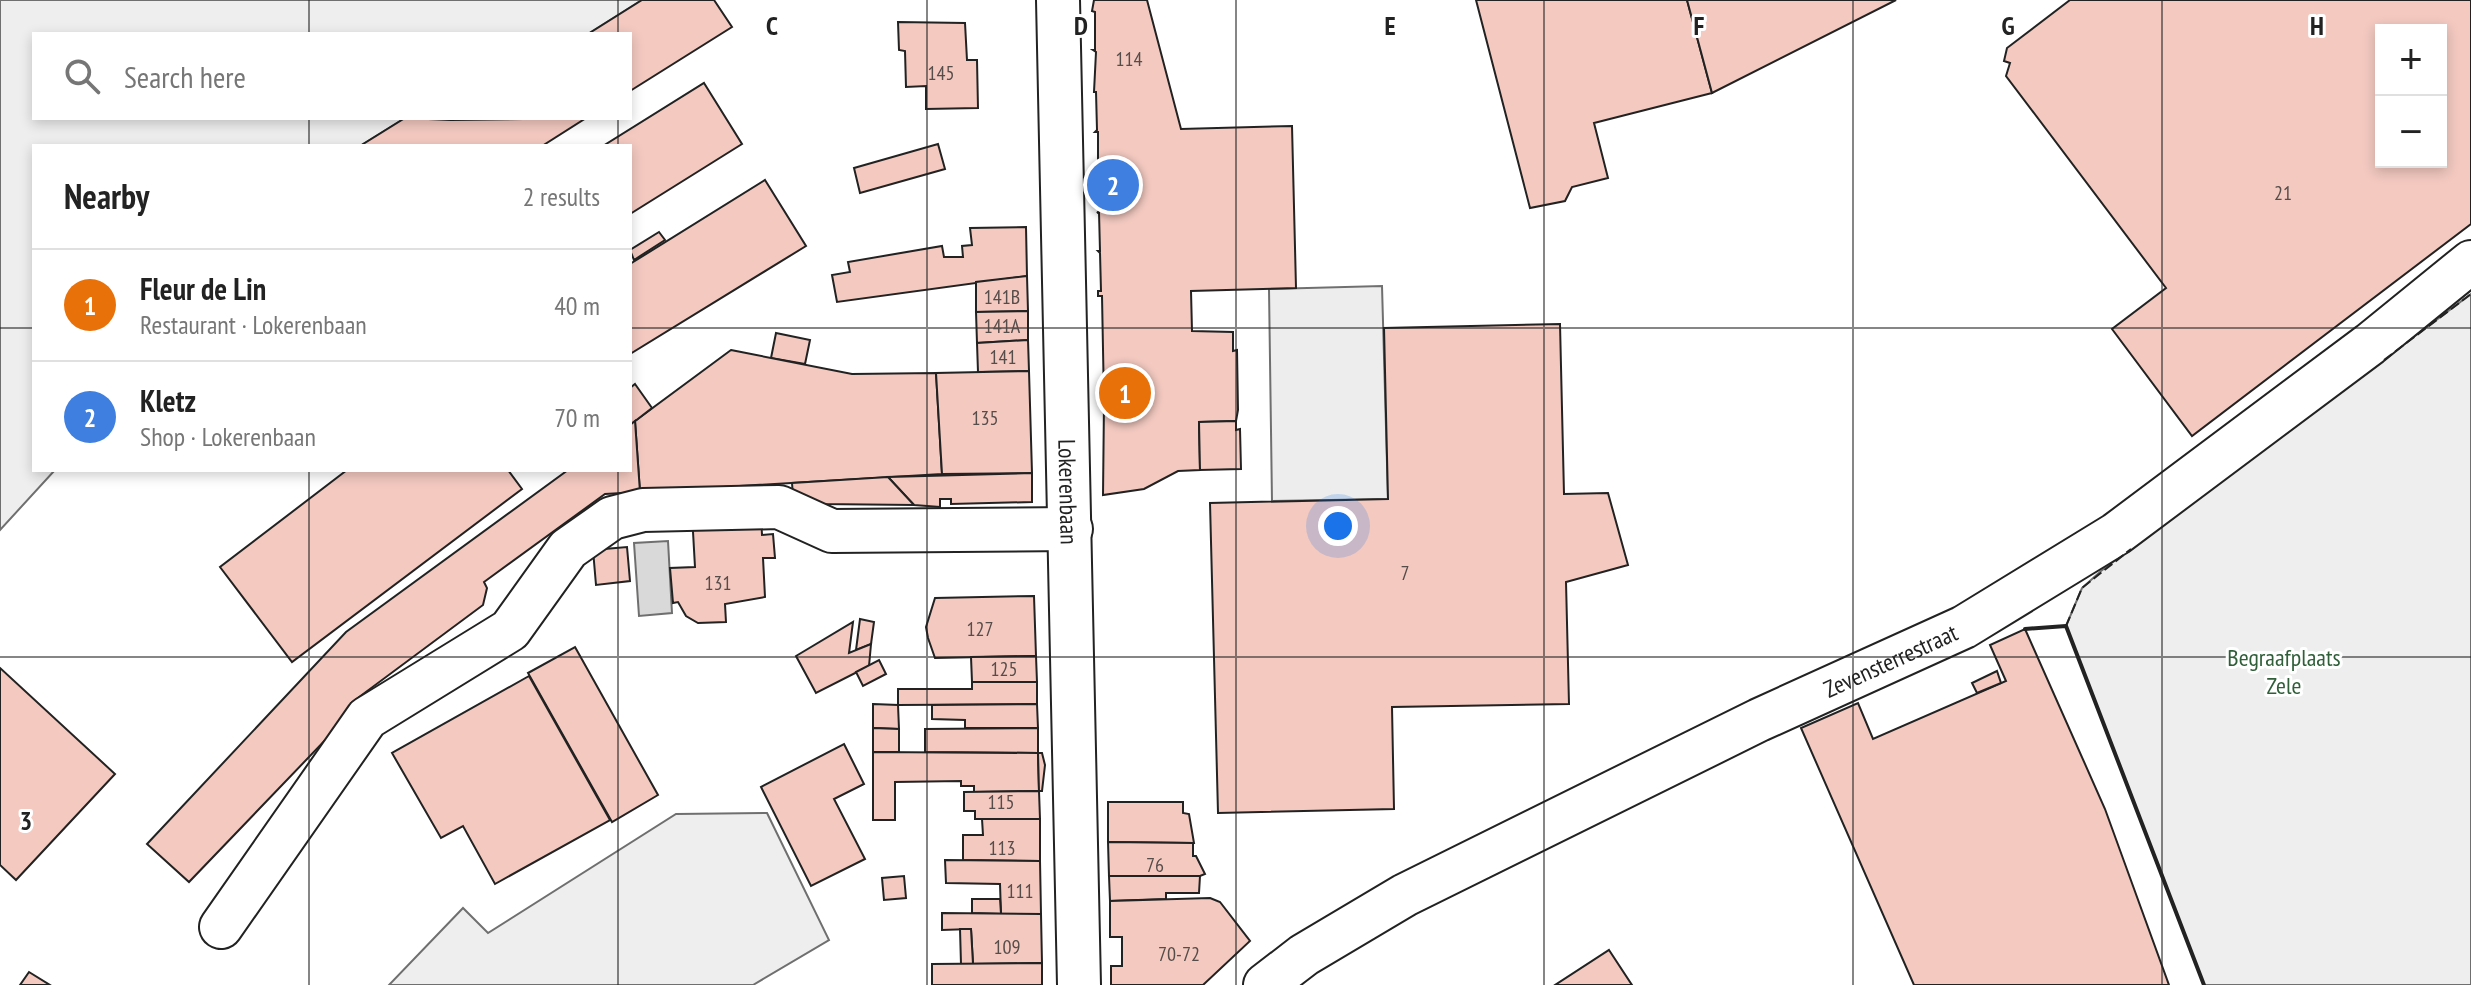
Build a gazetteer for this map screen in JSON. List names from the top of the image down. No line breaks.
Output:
{"streets":{"street":["Lokerenbaan","Zevensterrestraat"]},"parks":["Begraafplaats Zele"],"house_numbers":["114","145","21","141B","141A","141","135","7","131","127","125","115","113","76","111","109","70-72"],"page":{"map_buttons":["+","−"],"search":"Search here","heading":["Nearby","2 results"],"pins":["2","1"],"list":[{"mark":"1","name":"Fleur de Lin","note":"Restaurant · Lokerenbaan","value":"40 m"},{"mark":"2","name":"Kletz","note":"Shop · Lokerenbaan","value":"70 m"}]},"grid":{"columns":["C","D","E","F","G","H"],"rows":["3"]}}
